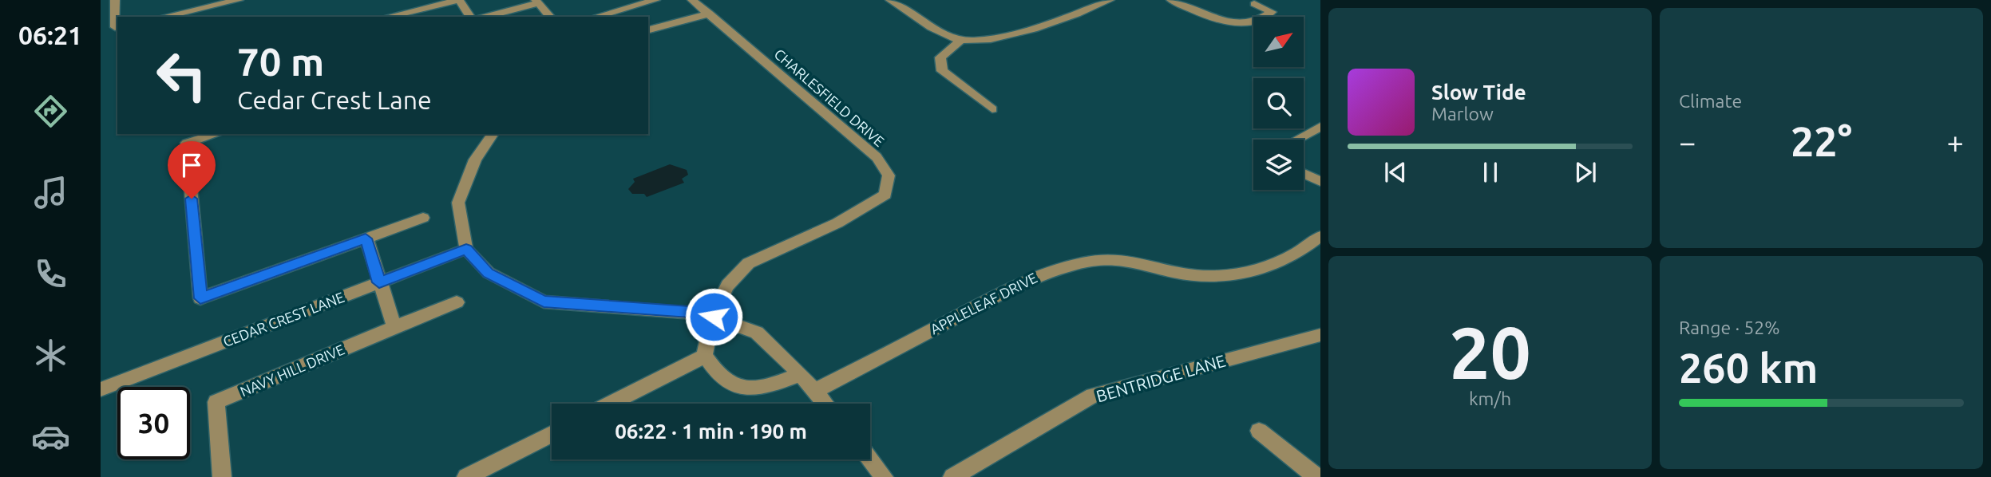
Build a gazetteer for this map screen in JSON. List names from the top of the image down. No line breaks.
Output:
{"streets":{"street":["CHARLESFIELD DRIVE","APPLELEAF DRIVE","CEDAR CREST LANE","NAVY HILL DRIVE","BENTRIDGE LANE"]},"north":"top right","page":{"tabs":"06:21","tile":["Climate",["20","km/h"],["Range · 52%","260 km"]],"turn":["70 m","Cedar Crest Lane"],"song":["Slow Tide","Marlow"],"heat":["−","22°","+"],"limit":"30","trip":"06:22 · 1 min · 190 m"}}
